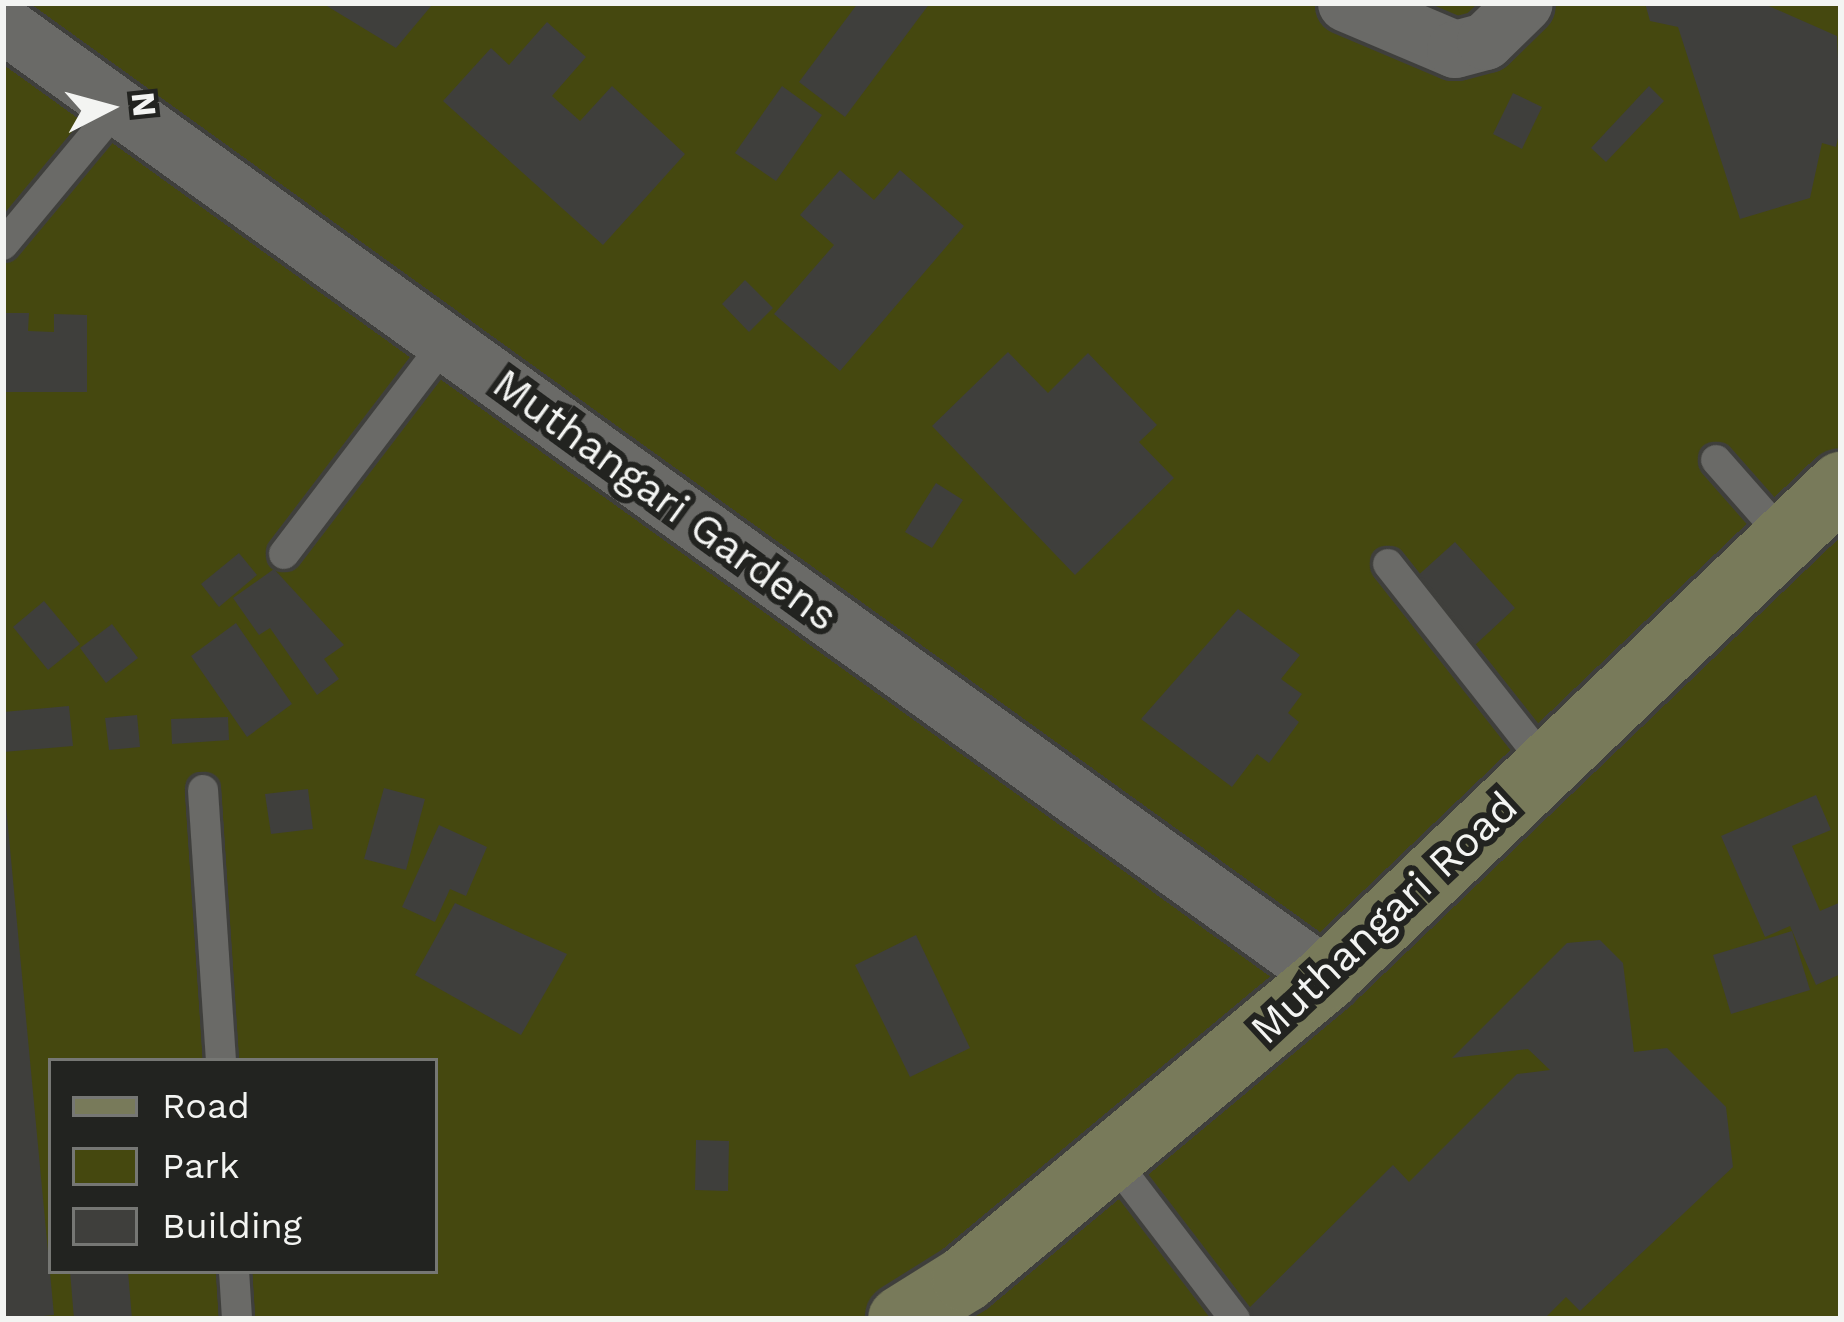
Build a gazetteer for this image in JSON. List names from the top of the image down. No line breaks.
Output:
{"streets":{"street":["Muthangari Gardens","Muthangari Road"]},"crossings":[["Muthangari Gardens","Muthangari Road"]],"legend":["Road","Park","Building"],"north":"right"}
